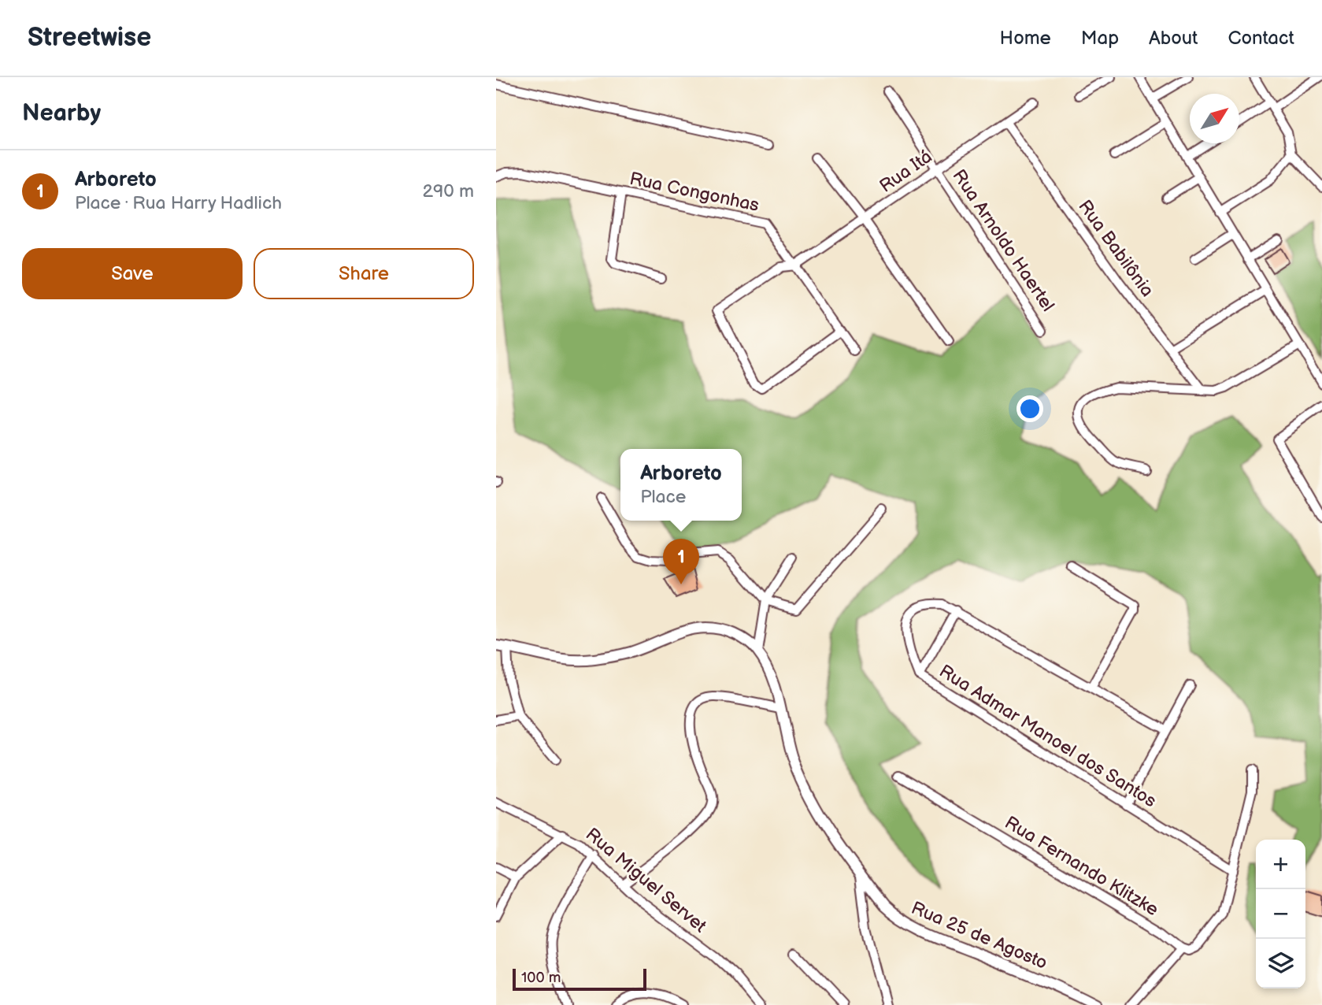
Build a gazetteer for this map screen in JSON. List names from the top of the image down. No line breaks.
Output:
{"streets":{"street":["Rua Itá","Rua Congonhas","Rua Arnoldo Haertel","Rua Babilônia","Rua Admar Manoel dos Santos","Rua Fernando Klitzke","Rua Miguel Servet","Rua 25 de Agosto"]},"crossings":[["Rua Itá","Rua Congonhas"],["Rua Itá","Rua Arnoldo Haertel"],["Rua Itá","Rua Babilônia"]],"scale_bar":"100 m","north":"top right","page":{"header":"Streetwise","nav":["Home","Map","About","Contact"],"heading":"Nearby","list":[{"mark":"1","name":"Arboreto","note":"Place · Rua Harry Hadlich","value":"290 m"}],"buttons":["Save","Share"],"popup":["Arboreto","Place"],"pins":"1","map_buttons":["+","−"],"scale":"100 m"}}
